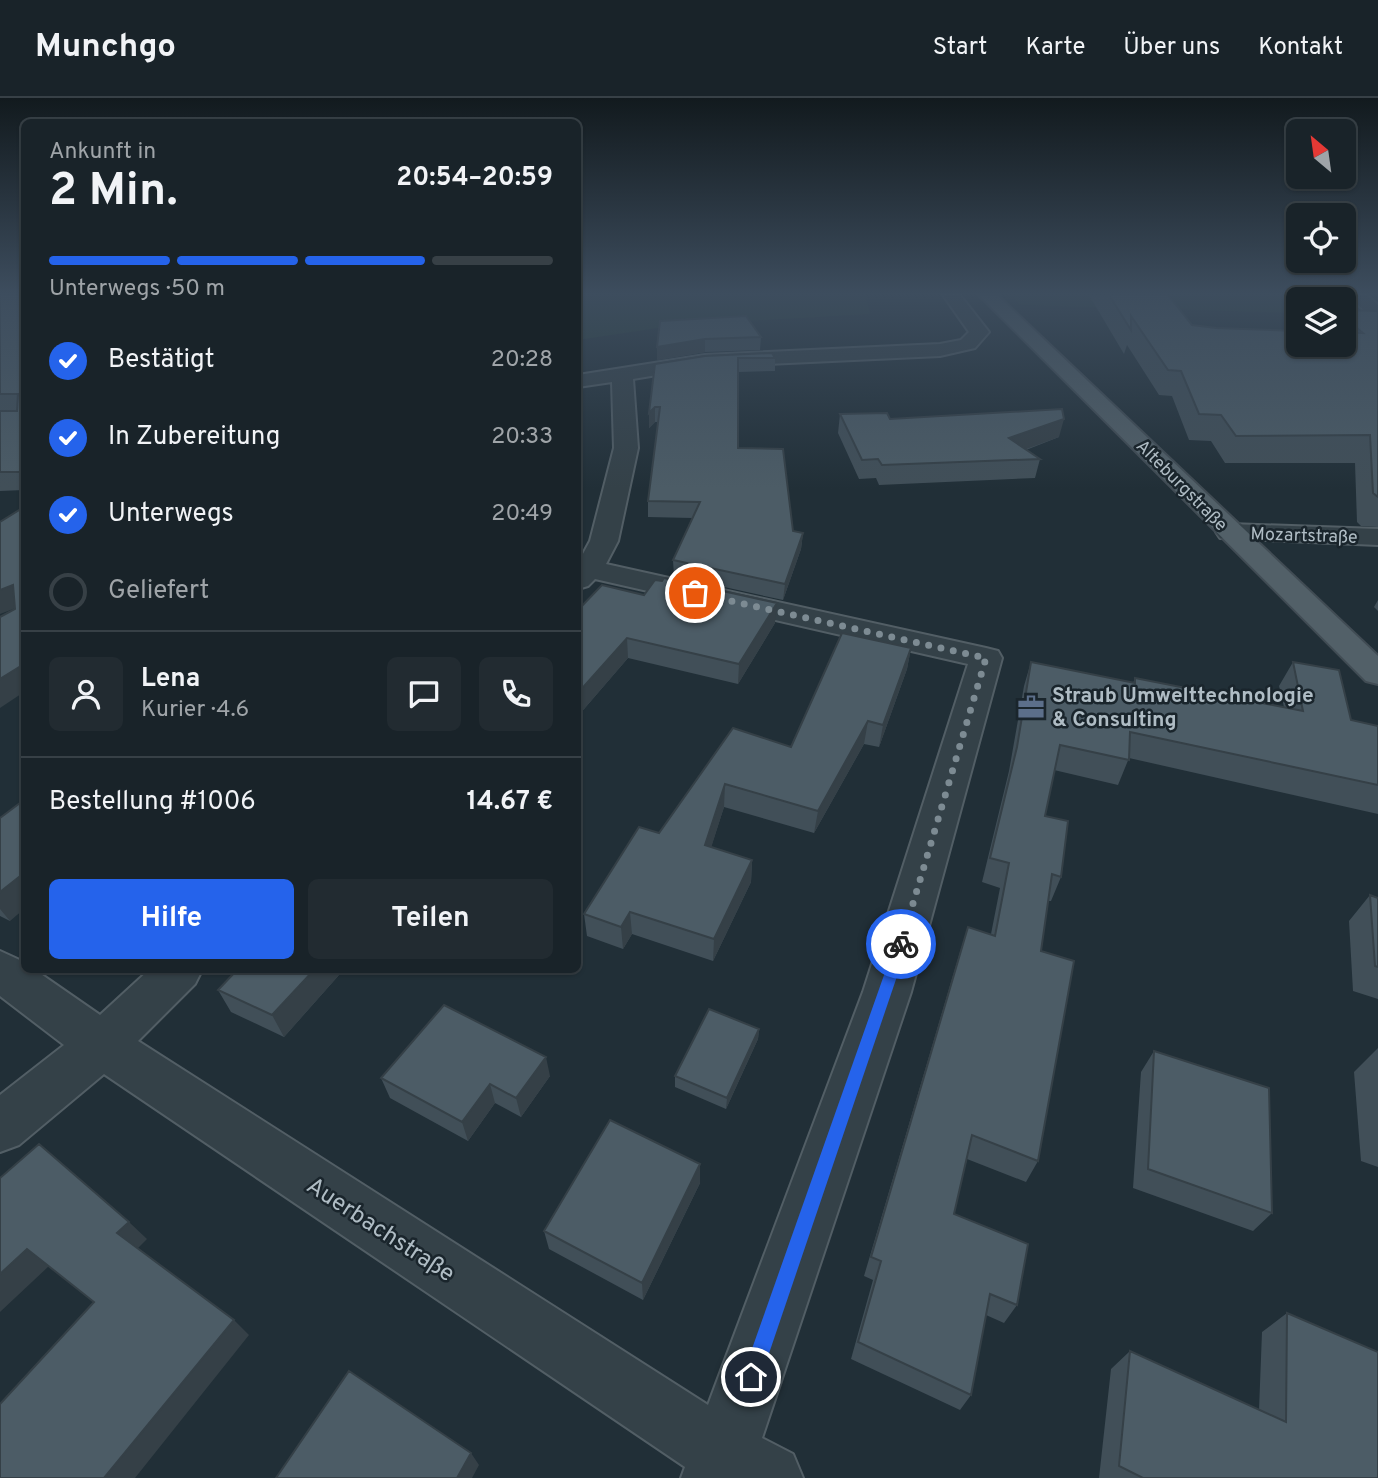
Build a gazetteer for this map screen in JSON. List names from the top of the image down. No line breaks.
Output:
{"streets":{"main road":["Alteburgstraße"],"street":["Mozartstraße","Auerbachstraße"]},"crossings":[["Alteburgstraße","Mozartstraße"]],"places":{"office":["Straub Umwelttechnologie & Consulting"]},"north":"top left","page":{"header":"Munchgo","nav":["Start","Karte","Über uns","Kontakt"],"heading":["2 Min.","Ankunft in","20:54–20:59"],"panel":["Lena","Kurier · 4.6","Bestellung #1006","14.67 €"],"bar":"Unterwegs · 50 m","list":[["Bestätigt","20:28"],["In Zubereitung","20:33"],["Unterwegs","20:49"],"Geliefert"],"buttons":["Hilfe","Teilen"]}}
